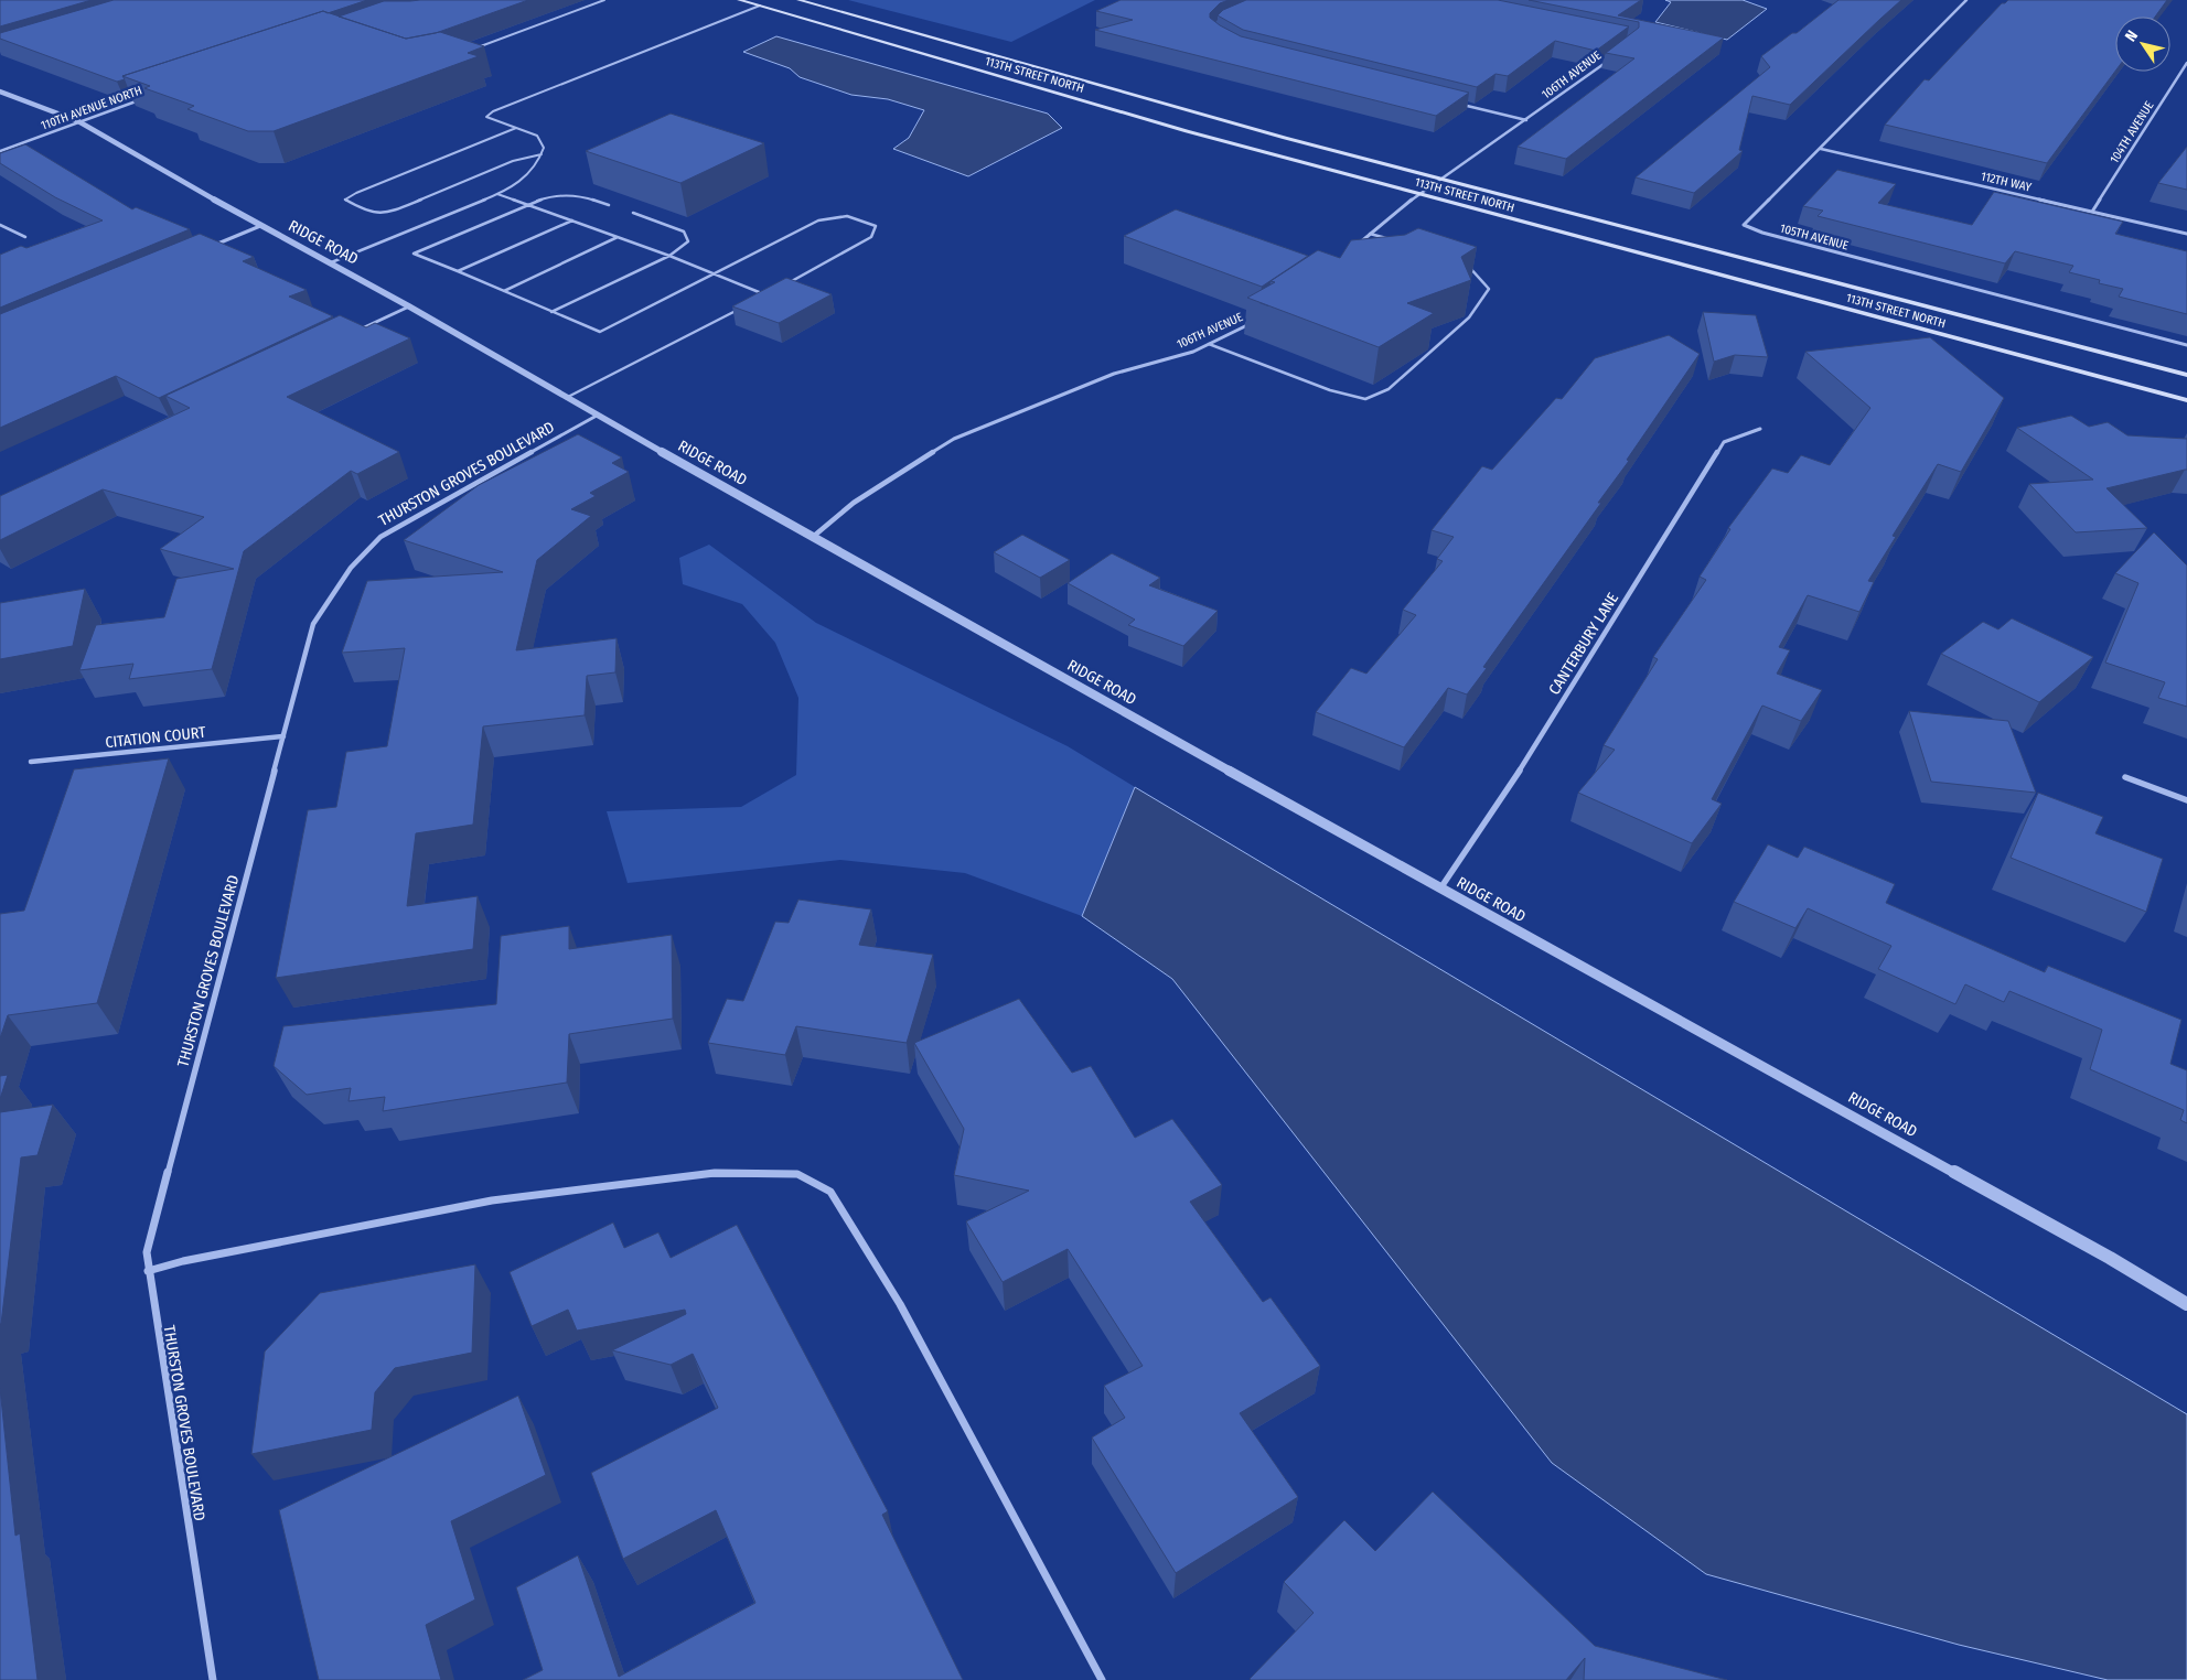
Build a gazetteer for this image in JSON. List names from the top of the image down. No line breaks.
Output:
{"streets":{"main road":["113TH STREET NORTH"],"street":["106TH AVENUE","110TH AVENUE NORTH","104TH AVENUE","112TH WAY","105TH AVENUE","RIDGE ROAD","THURSTON GROVES BOULEVARD","CANTERBURY LANE","CITATION COURT"]},"crossings":[["113TH STREET NORTH","106TH AVENUE"],["106TH AVENUE","RIDGE ROAD"],["110TH AVENUE NORTH","RIDGE ROAD"],["104TH AVENUE","112TH WAY"],["112TH WAY","105TH AVENUE"],["RIDGE ROAD","THURSTON GROVES BOULEVARD"],["RIDGE ROAD","CANTERBURY LANE"],["THURSTON GROVES BOULEVARD","CITATION COURT"]],"north":"top left"}
